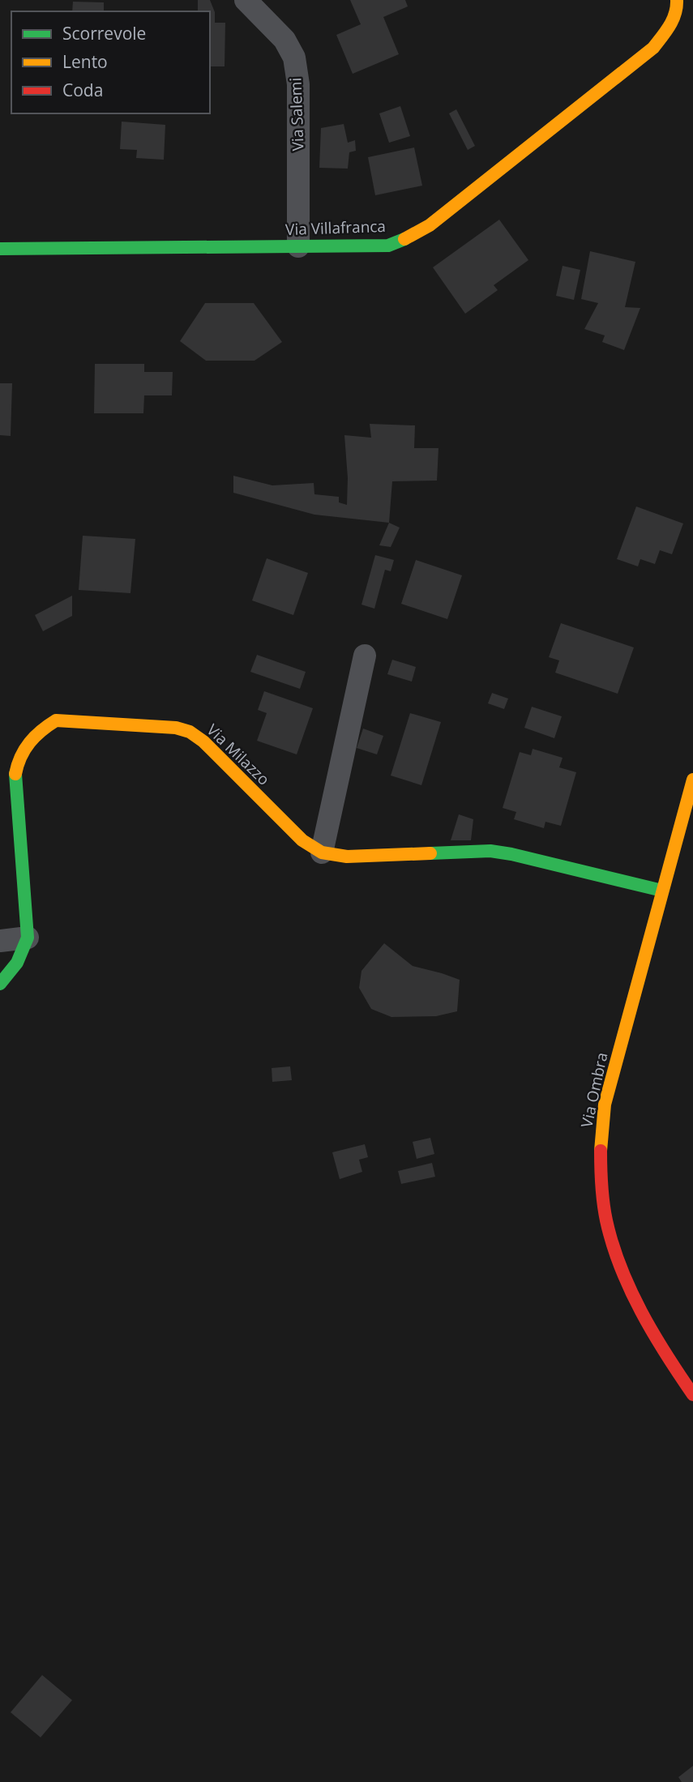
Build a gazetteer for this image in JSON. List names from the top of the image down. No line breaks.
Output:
{"streets":{"street":["Via Salemi","Via Villafranca","Via Milazzo","Via Ombra"]},"crossings":[["Via Salemi","Via Villafranca"],["Via Milazzo","Via Ombra"]],"legend":["Scorrevole","Lento","Coda"]}
